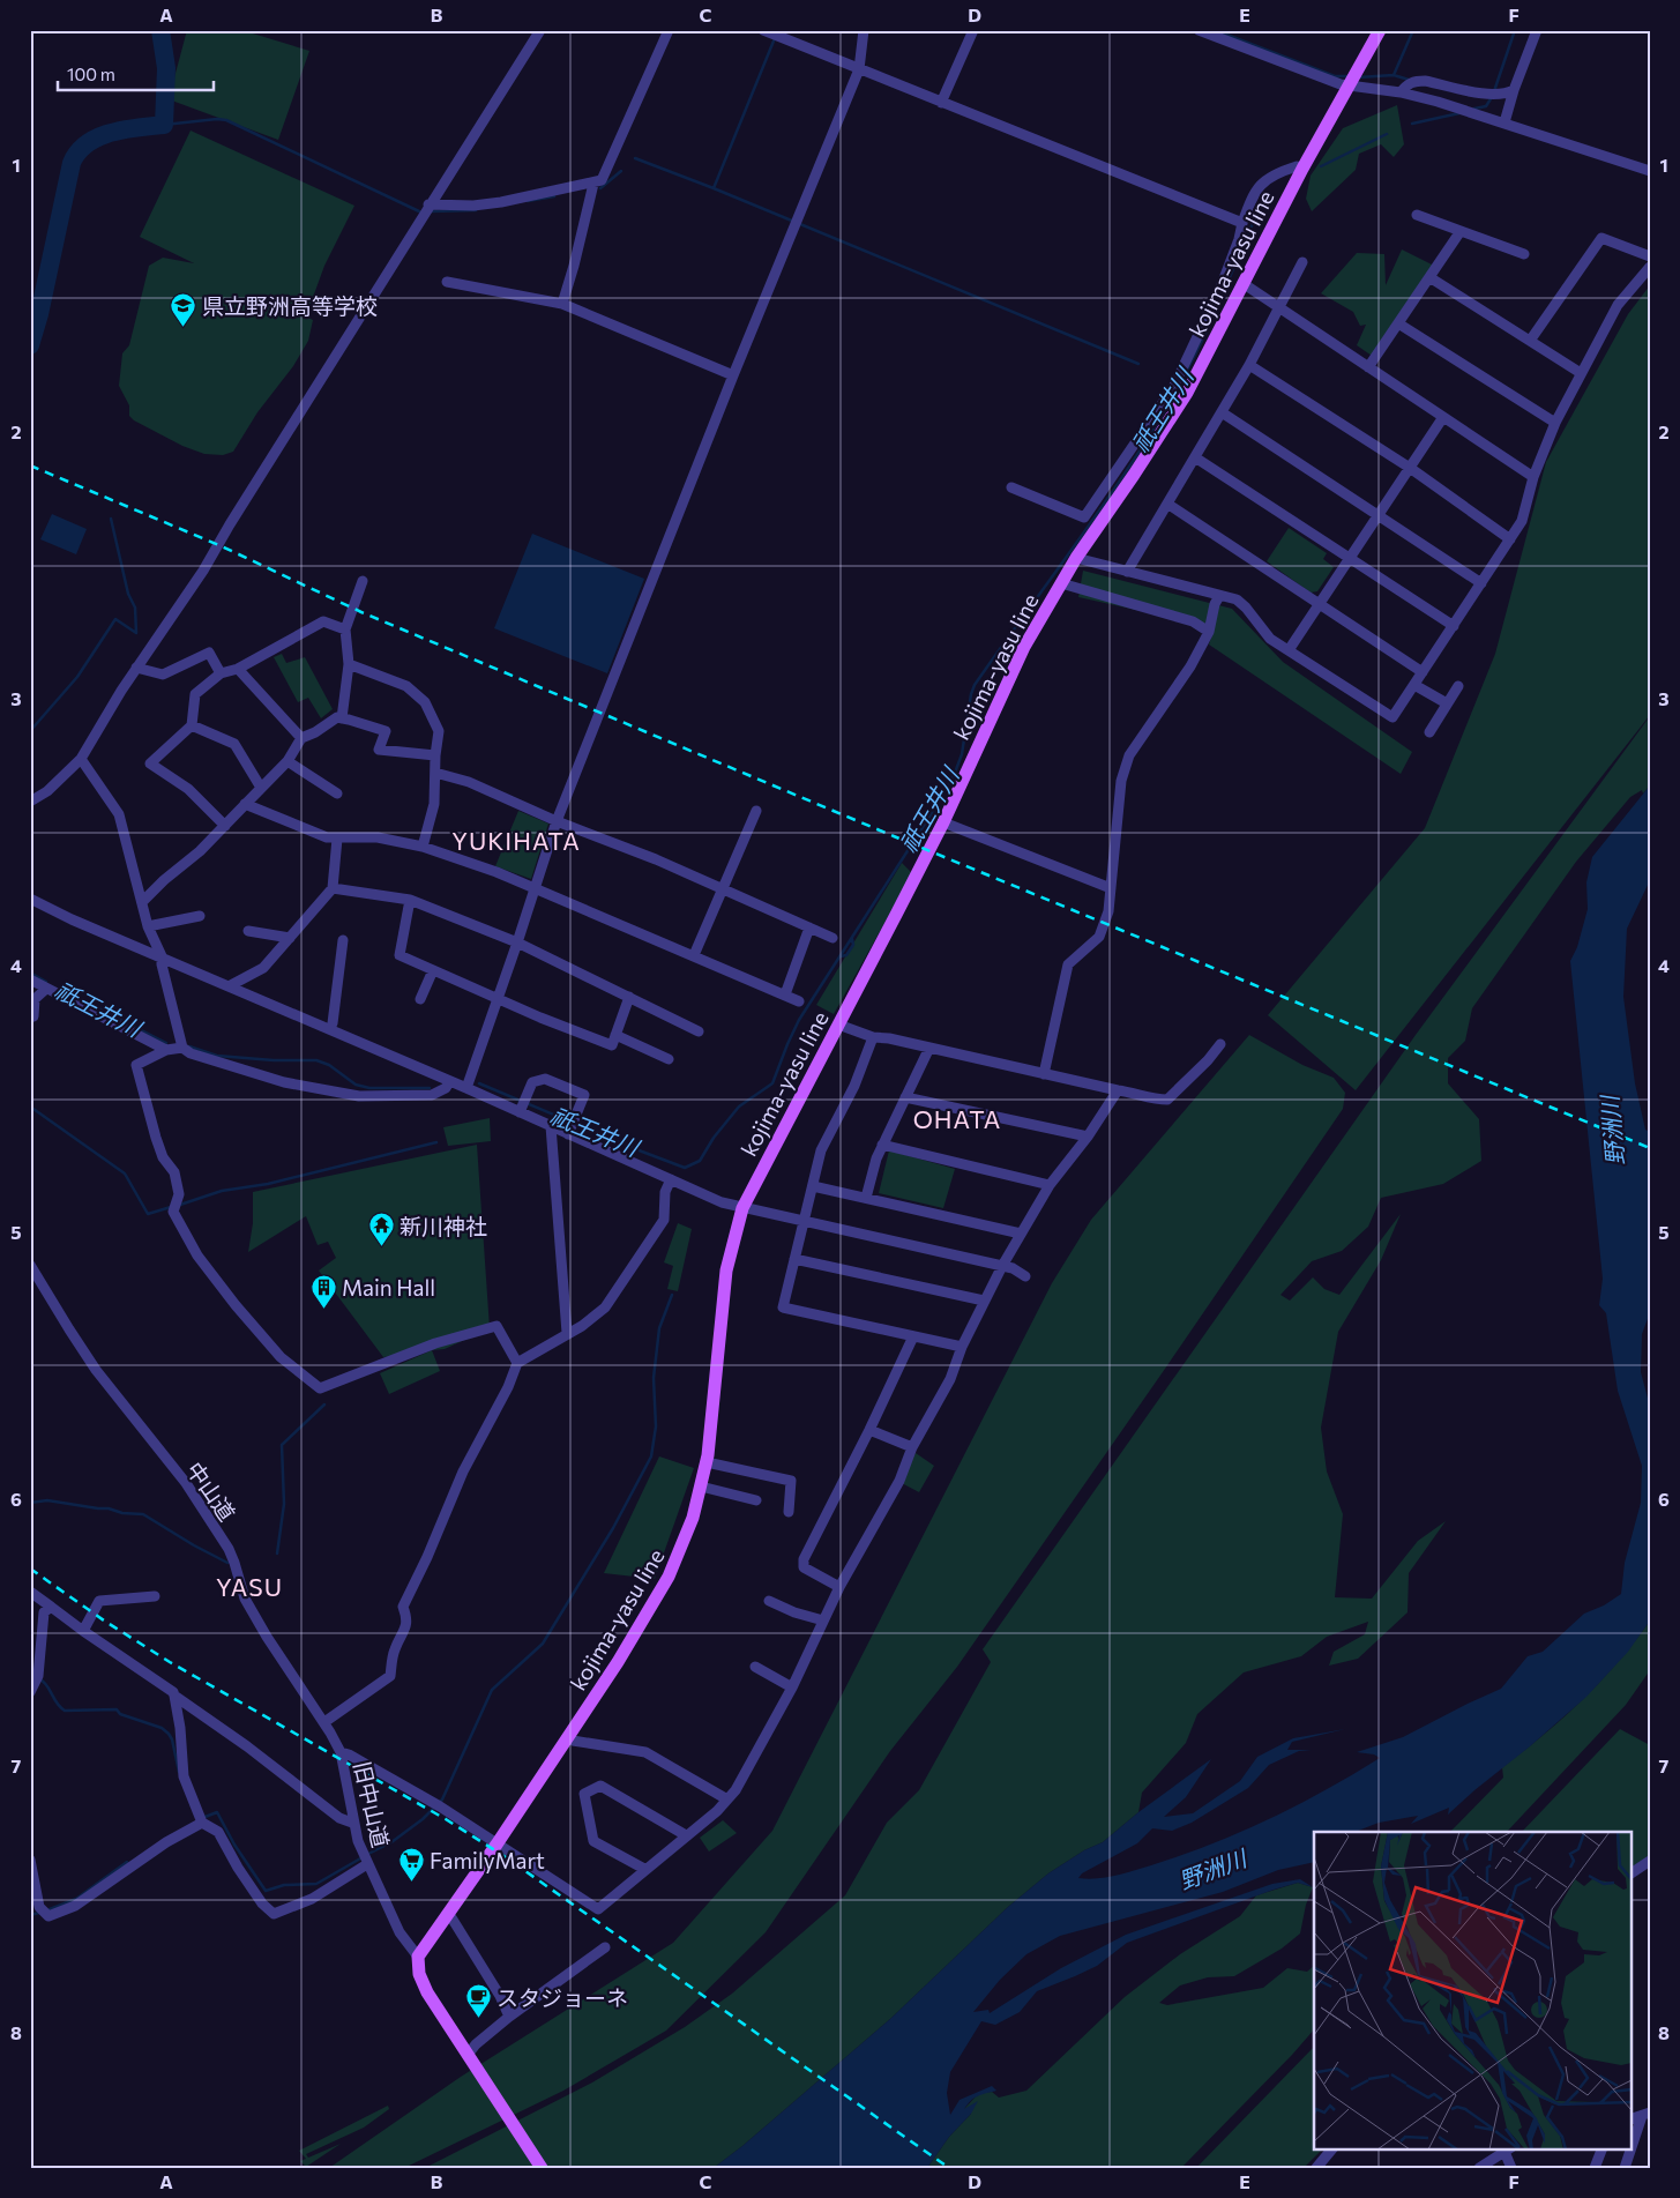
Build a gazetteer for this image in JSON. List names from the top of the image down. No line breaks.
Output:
{"streets":{"main road":["kojima-yasu line"],"street":["中山道","旧中山道"]},"crossings":[["kojima-yasu line","旧中山道"],["中山道","旧中山道"]],"districts":["YUKIHATA","OHATA","YASU"],"water":["祇王井川","野洲川"],"places":{"school or university":["県立野洲高等学校"],"temple":["新川神社"],"building":["Main Hall"],"supermarket":["FamilyMart"],"cafe":["スタジョーネ"]},"scale_bar":"100 m","grid":{"columns":["A","B","C","D","E","F"],"rows":["1","2","3","4","5","6","7","8"]}}
